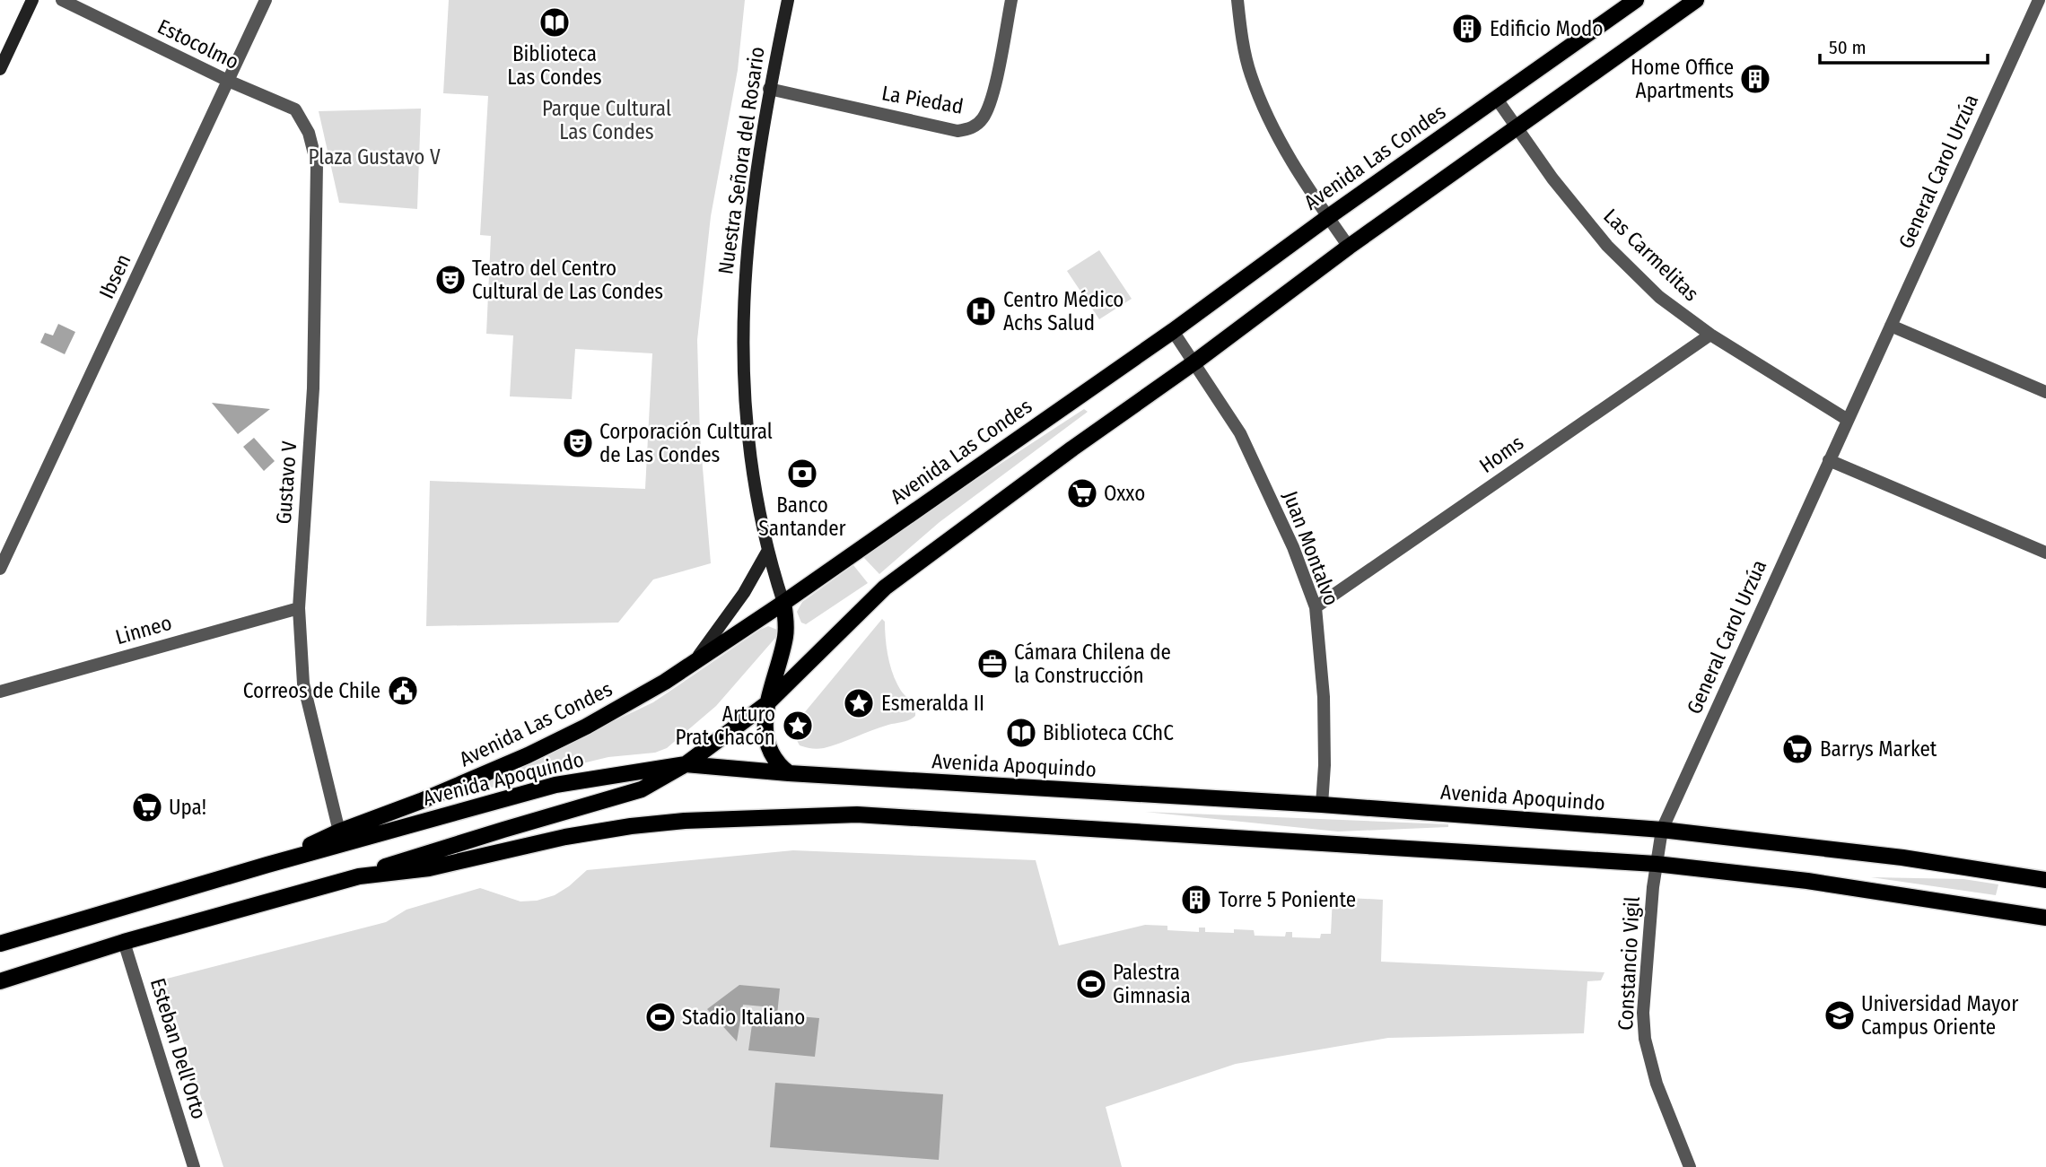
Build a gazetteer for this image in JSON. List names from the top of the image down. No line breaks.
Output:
{"streets":{"main road":["Avenida Las Condes","Avenida Apoquindo"],"street":["Estocolmo","La Piedad","Nuestra Señora del Rosario","General Carol Urzúa","Las Carmelitas","Ibsen","Homs","Gustavo V","Juan Montalvo","Linneo","Constancio Vigil","Esteban Dell'Orto"]},"crossings":[["Estocolmo","Ibsen"],["Estocolmo","Gustavo V"],["La Piedad","Nuestra Señora del Rosario"],["Avenida Las Condes","Nuestra Señora del Rosario"],["Avenida Las Condes","Las Carmelitas"],["Avenida Las Condes","Gustavo V"],["Avenida Las Condes","Juan Montalvo"],["Avenida Las Condes","Avenida Apoquindo"],["General Carol Urzúa","Las Carmelitas"],["General Carol Urzúa","Avenida Apoquindo"],["General Carol Urzúa","Constancio Vigil"],["Las Carmelitas","Homs"],["Homs","Juan Montalvo"],["Gustavo V","Linneo"],["Juan Montalvo","Avenida Apoquindo"],["Avenida Apoquindo","Constancio Vigil"]],"parks":["Parque Cultural Las Condes","Plaza Gustavo V"],"places":{"library":["Biblioteca Las Condes","Biblioteca CChC"],"building":["Edificio Modo","Home Office Apartments","Torre 5 Poniente"],"theatre":["Teatro del Centro Cultural de Las Condes","Corporación Cultural de Las Condes"],"hospital":["Centro Médico Achs Salud"],"bank":["Banco Santander"],"supermarket":["Oxxo","Barrys Market","Upa!"],"office":["Cámara Chilena de la Construcción"],"public building":["Correos de Chile"],"place":["Esmeralda II","Arturo Prat Chacón"],"sports":["Palestra Gimnasia","Stadio Italiano"],"school or university":["Universidad Mayor Campus Oriente"]},"scale_bar":"50 m"}
